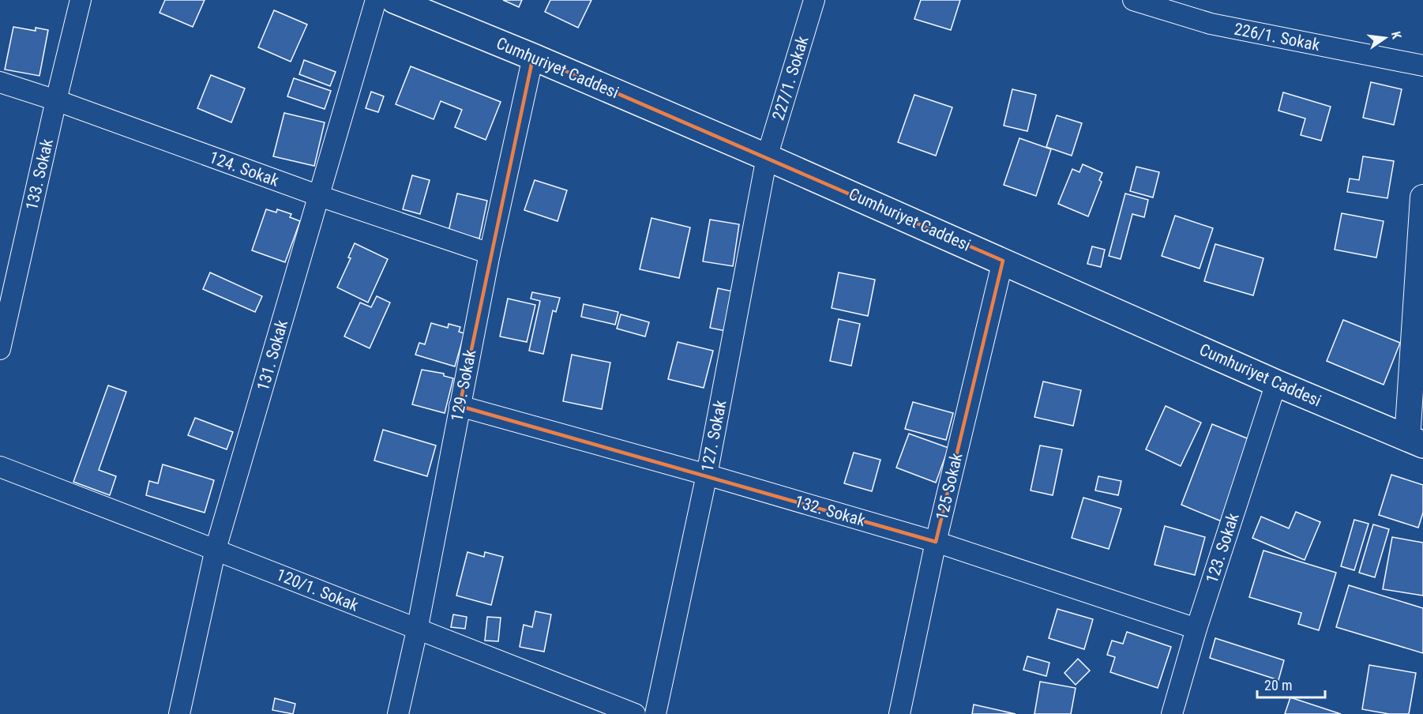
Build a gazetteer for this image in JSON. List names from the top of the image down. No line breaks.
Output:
{"streets":{"main road":["Cumhuriyet Caddesi"],"street":["226/1. Sokak","227/1. Sokak","124. Sokak","133. Sokak","131. Sokak","129. Sokak","127. Sokak","125 Sokak","132. Sokak","123. Sokak","120/1. Sokak"]},"crossings":[["Cumhuriyet Caddesi","227/1. Sokak"],["Cumhuriyet Caddesi","129. Sokak"],["Cumhuriyet Caddesi","127. Sokak"],["Cumhuriyet Caddesi","125 Sokak"],["Cumhuriyet Caddesi","123. Sokak"],["227/1. Sokak","127. Sokak"],["124. Sokak","133. Sokak"],["124. Sokak","131. Sokak"],["124. Sokak","129. Sokak"],["131. Sokak","120/1. Sokak"],["129. Sokak","132. Sokak"],["129. Sokak","120/1. Sokak"],["127. Sokak","132. Sokak"],["125 Sokak","132. Sokak"],["132. Sokak","123. Sokak"]],"scale_bar":"20 m","north":"right"}
